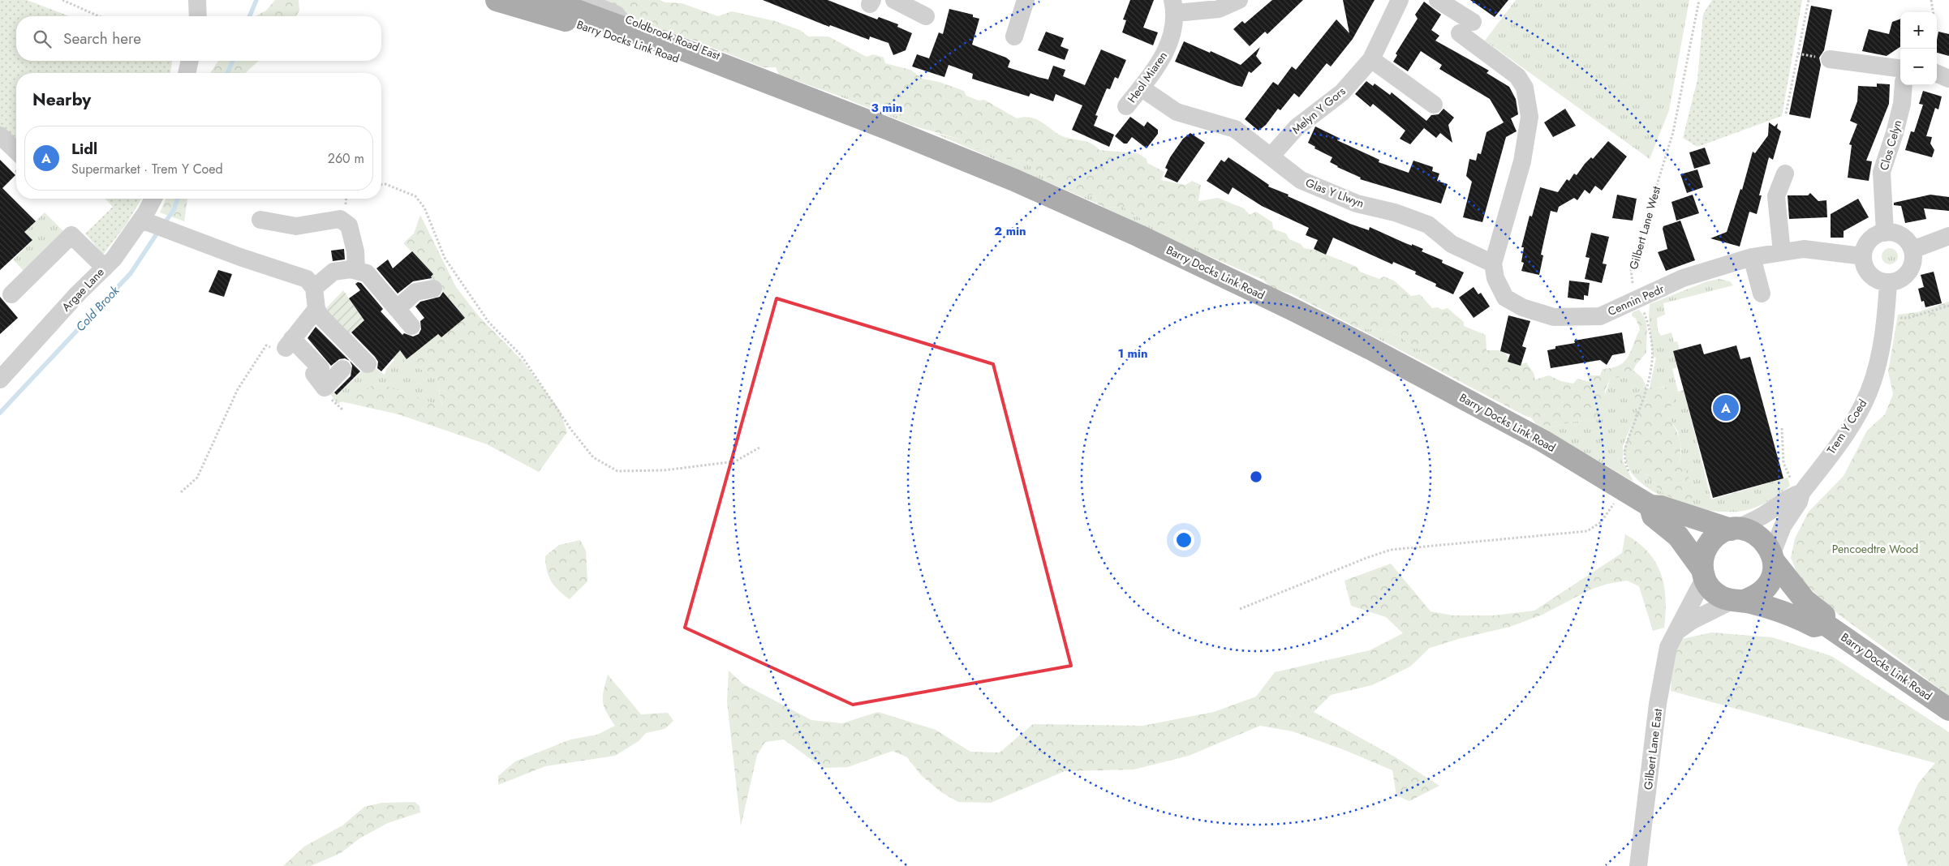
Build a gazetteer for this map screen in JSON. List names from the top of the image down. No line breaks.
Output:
{"streets":{"main road":["Barry Docks Link Road"],"street":["Coldbrook Road East","Heol Miaren","Melyn Y Gors","Clos Celyn","Glas Y Llwyn","Argae Lane","Cennin Pedr","Trem Y Coed","Gilbert Lane East"],"path":["Gilbert Lane West"]},"crossings":[["Coldbrook Road East","Barry Docks Link Road"],["Barry Docks Link Road","Gilbert Lane West"],["Barry Docks Link Road","Trem Y Coed"],["Barry Docks Link Road","Gilbert Lane East"],["Heol Miaren","Glas Y Llwyn"],["Melyn Y Gors","Glas Y Llwyn"],["Clos Celyn","Cennin Pedr"],["Clos Celyn","Trem Y Coed"],["Glas Y Llwyn","Cennin Pedr"],["Gilbert Lane West","Cennin Pedr"],["Cennin Pedr","Trem Y Coed"],["Trem Y Coed","Gilbert Lane East"]],"water":["Cold Brook"],"parks":["Pencoedtre Wood"],"page":{"map_buttons":["+","−"],"search":"Search here","heading":"Nearby","list":[{"mark":"A","name":"Lidl","note":"Supermarket · Trem Y Coed","value":"260 m"}],"pins":"A"},"rings":["3 min","2 min","1 min"]}
